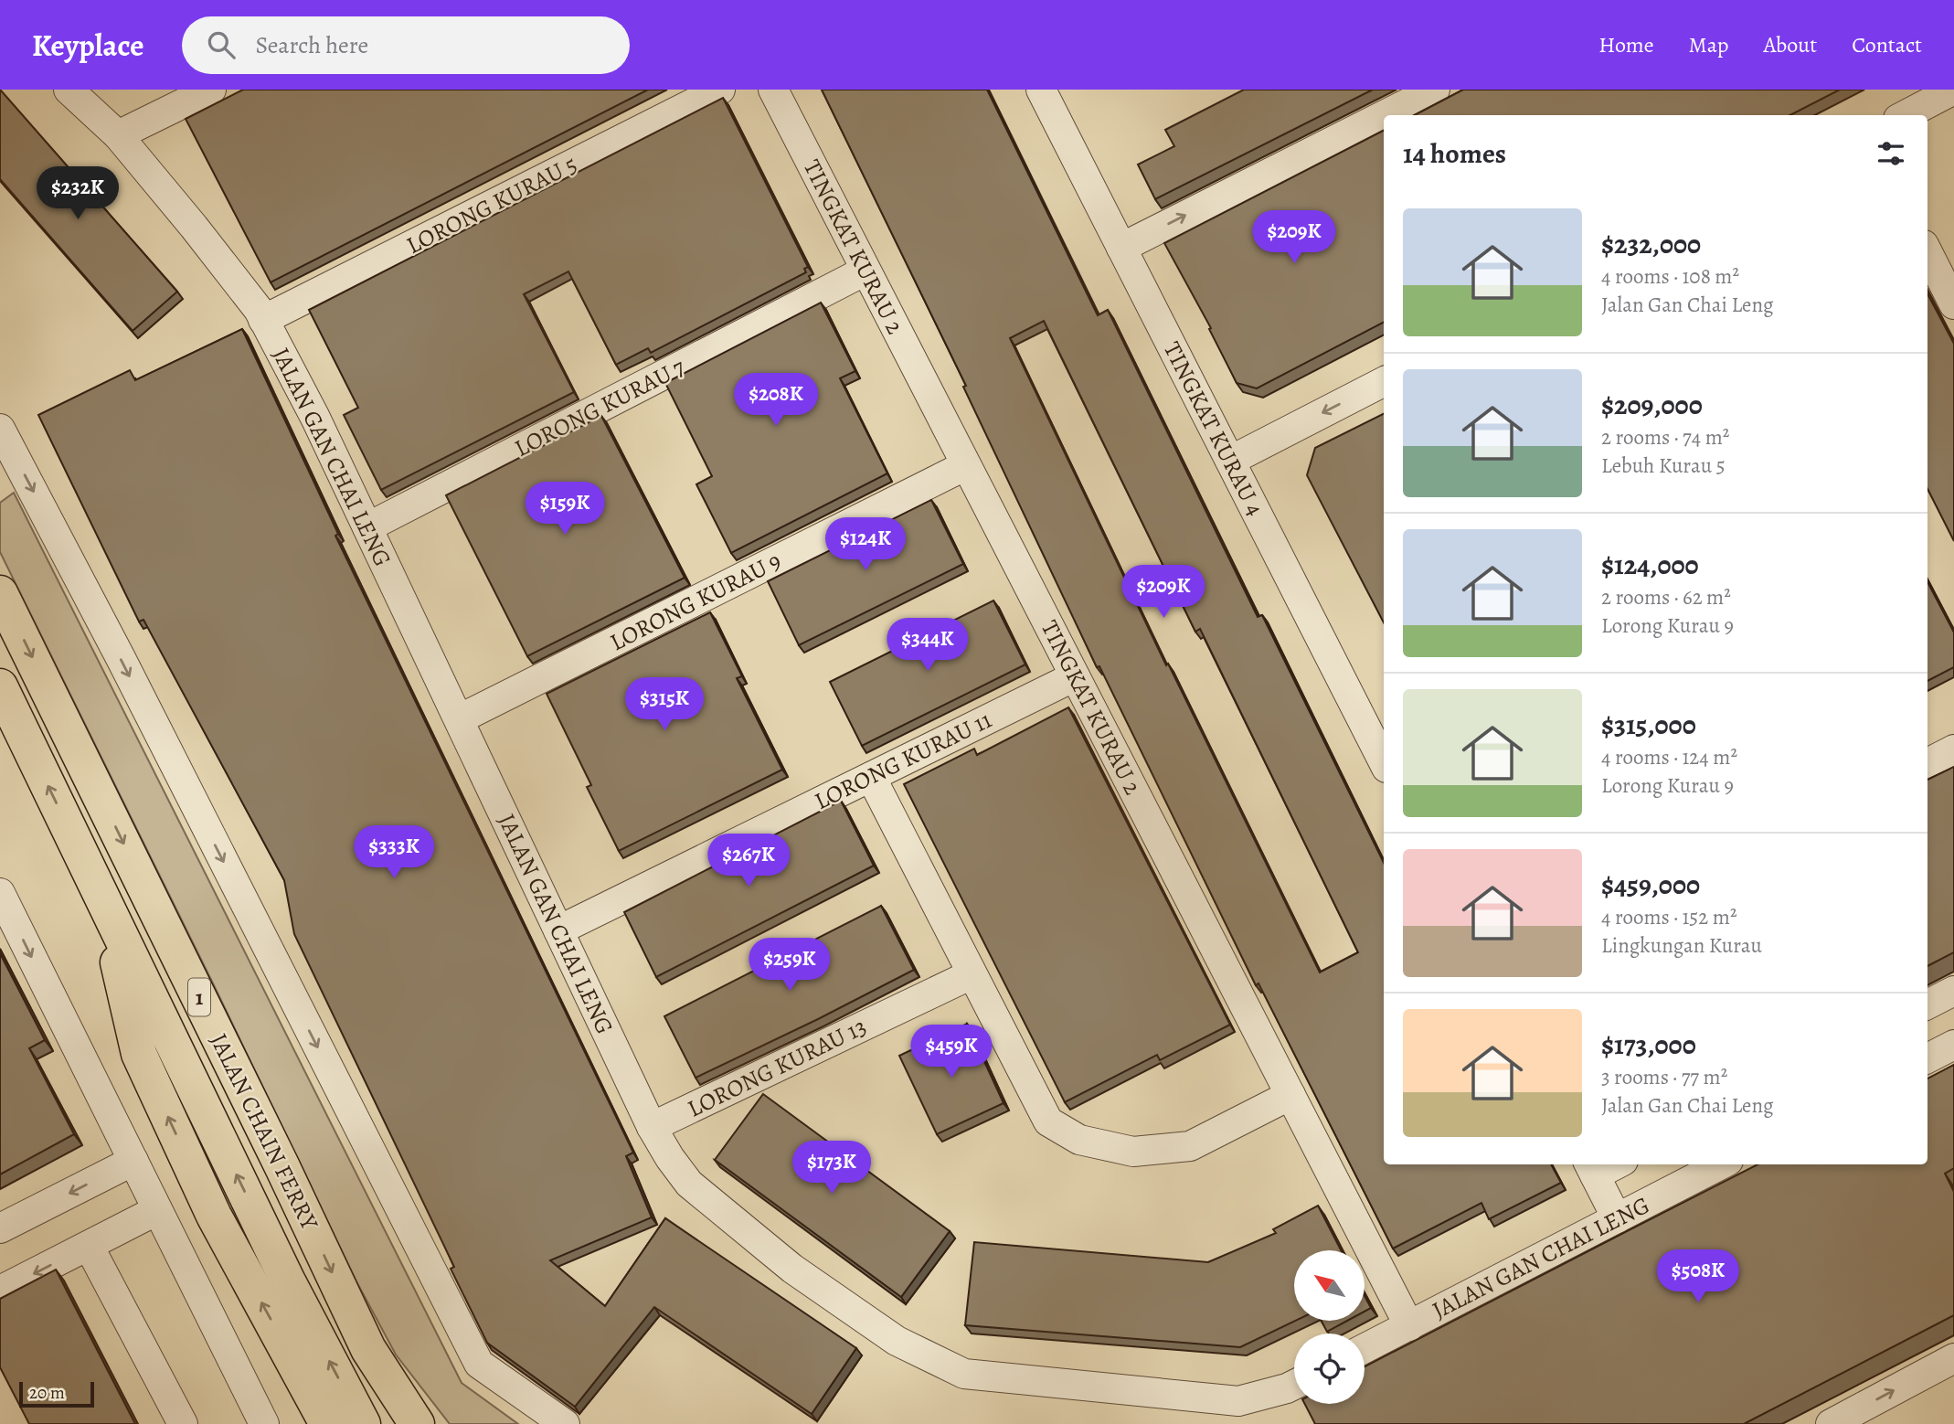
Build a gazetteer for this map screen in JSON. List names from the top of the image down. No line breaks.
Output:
{"streets":{"highway":["1","JALAN CHAIN FERRY"],"street":["LORONG KURAU 5","TINGKAT KURAU 2","LORONG KURAU 7","TINGKAT KURAU 4","JALAN GAN CHAI LENG","LORONG KURAU 9","LORONG KURAU 11","LORONG KURAU 13"]},"crossings":[["LORONG KURAU 5","JALAN GAN CHAI LENG"],["TINGKAT KURAU 2","LORONG KURAU 7"],["TINGKAT KURAU 2","JALAN GAN CHAI LENG"],["TINGKAT KURAU 2","LORONG KURAU 9"],["TINGKAT KURAU 2","LORONG KURAU 11"],["LORONG KURAU 7","JALAN GAN CHAI LENG"],["JALAN GAN CHAI LENG","LORONG KURAU 9"],["JALAN GAN CHAI LENG","LORONG KURAU 11"],["JALAN GAN CHAI LENG","LORONG KURAU 13"]],"scale_bar":"20 m","north":"top left","page":{"header":"Keyplace","search":"Search here","nav":["Home","Map","About","Contact"],"heading":"14 homes","price":["$232K","$209K","$208K","$159K","$124K","$209K","$344K","$315K","$333K","$267K","$259K","$459K","$173K","$508K"],"list":[{"name":"$232,000","note":"4 rooms · 108 m² · Jalan Gan Chai Leng"},{"name":"$209,000","note":"2 rooms · 74 m² · Lebuh Kurau 5"},{"name":"$124,000","note":"2 rooms · 62 m² · Lorong Kurau 9"},{"name":"$315,000","note":"4 rooms · 124 m² · Lorong Kurau 9"},{"name":"$459,000","note":"4 rooms · 152 m² · Lingkungan Kurau"},{"name":"$173,000","note":"3 rooms · 77 m² · Jalan Gan Chai Leng"}],"scale":"20 m"}}
